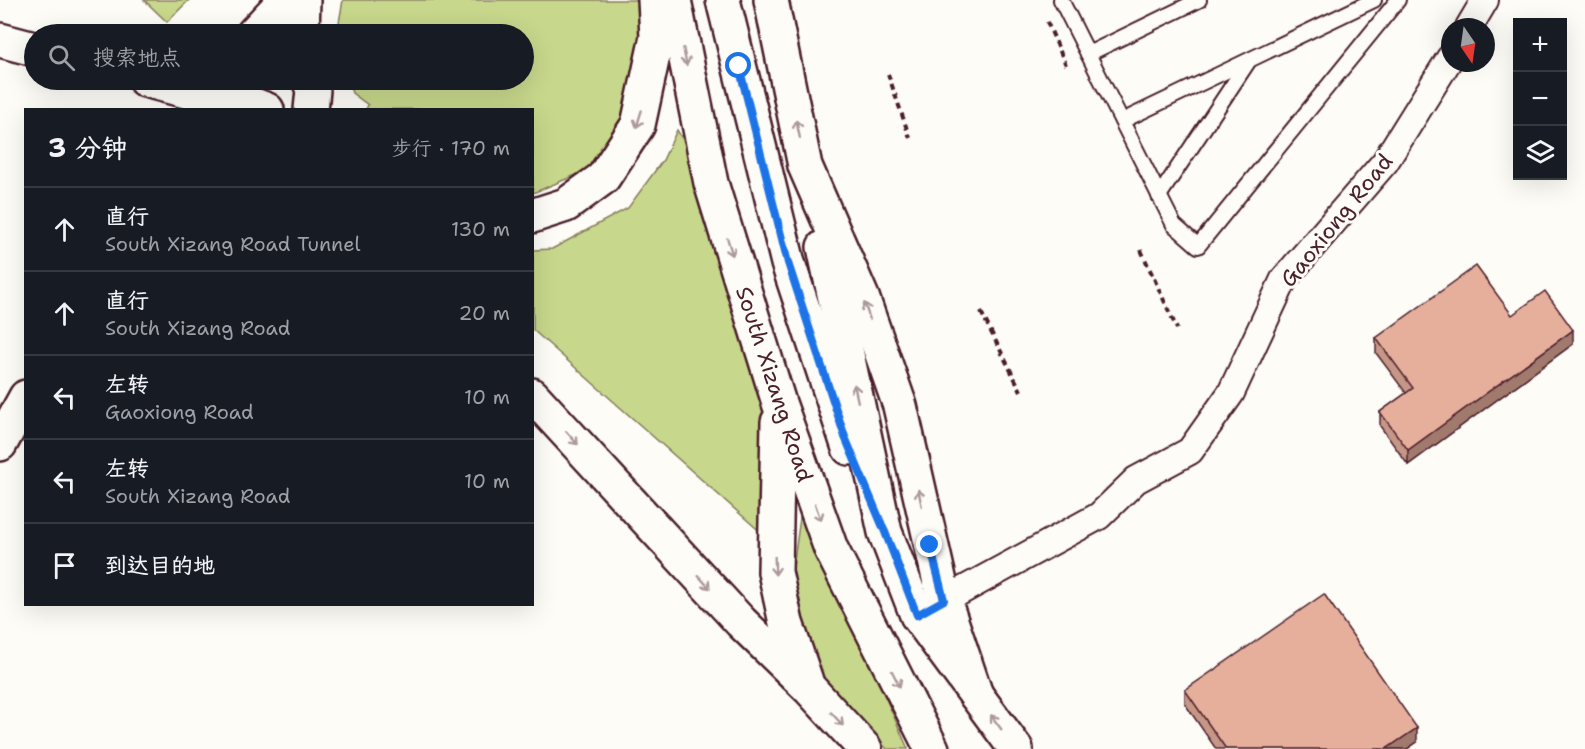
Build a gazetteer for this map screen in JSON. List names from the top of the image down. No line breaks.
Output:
{"streets":{"main road":["South Xizang Road"],"street":["Gaoxiong Road"]},"north":"bottom","page":{"map_buttons":["+","−"],"search":"搜索地点","heading":["3 分钟","步行 · 170 m"],"list":[["直行","South Xizang Road Tunnel","130 m"],["直行","South Xizang Road","20 m"],["左转","Gaoxiong Road","10 m"],["左转","South Xizang Road","10 m"],"到达目的地"]}}
